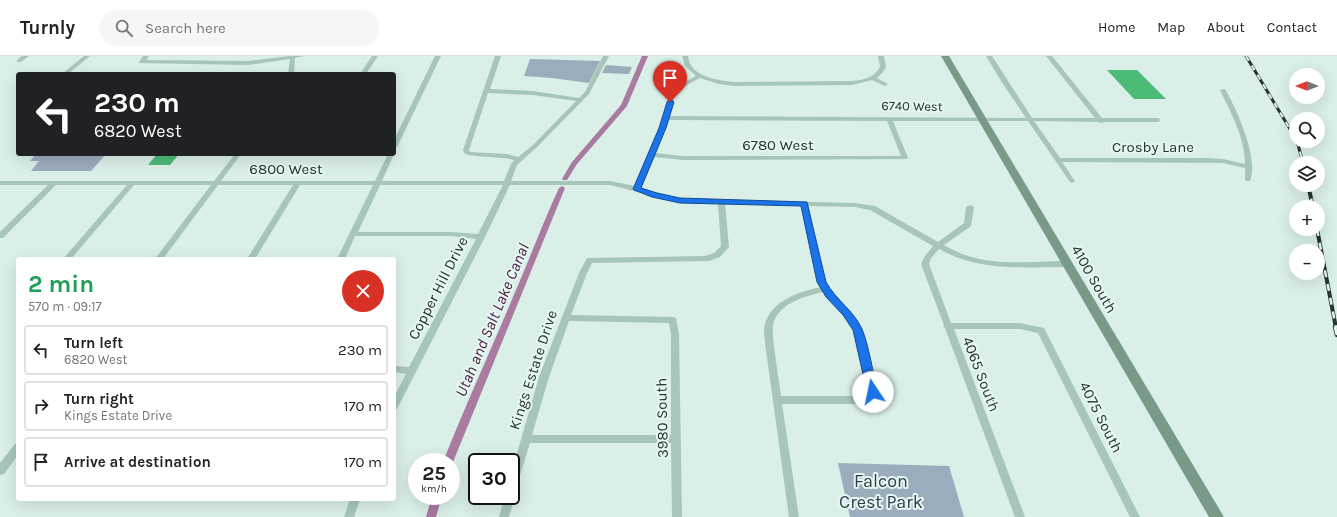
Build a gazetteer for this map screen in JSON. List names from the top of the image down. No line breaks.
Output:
{"streets":{"main road":["4100 South"],"street":["6740 West","6780 West","Crosby Lane","6800 West","Copper Hill Drive","Kings Estate Drive","4065 South","4075 South","3980 South"]},"crossings":[["6740 West","6780 West"],["6740 West","4100 South"],["6800 West","4100 South"],["6800 West","Copper Hill Drive"],["6800 West","Kings Estate Drive"],["6800 West","4065 South"],["Kings Estate Drive","3980 South"],["4065 South","4075 South"]],"water":["Utah and Salt Lake Canal"],"parks":["Falcon Crest Park"],"north":"left","page":{"header":"Turnly","search":"Search here","nav":["Home","Map","About","Contact"],"map_buttons":["+","−"],"turn":["230 m","6820 West"],"heading":["2 min","570 m · 09:17"],"list":[{"name":"Turn left","note":"6820 West","value":"230 m"},{"name":"Turn right","note":"Kings Estate Drive","value":"170 m"},{"name":"Arrive at destination","value":"170 m"}],"speed":"25 km/h","limit":"30"}}
